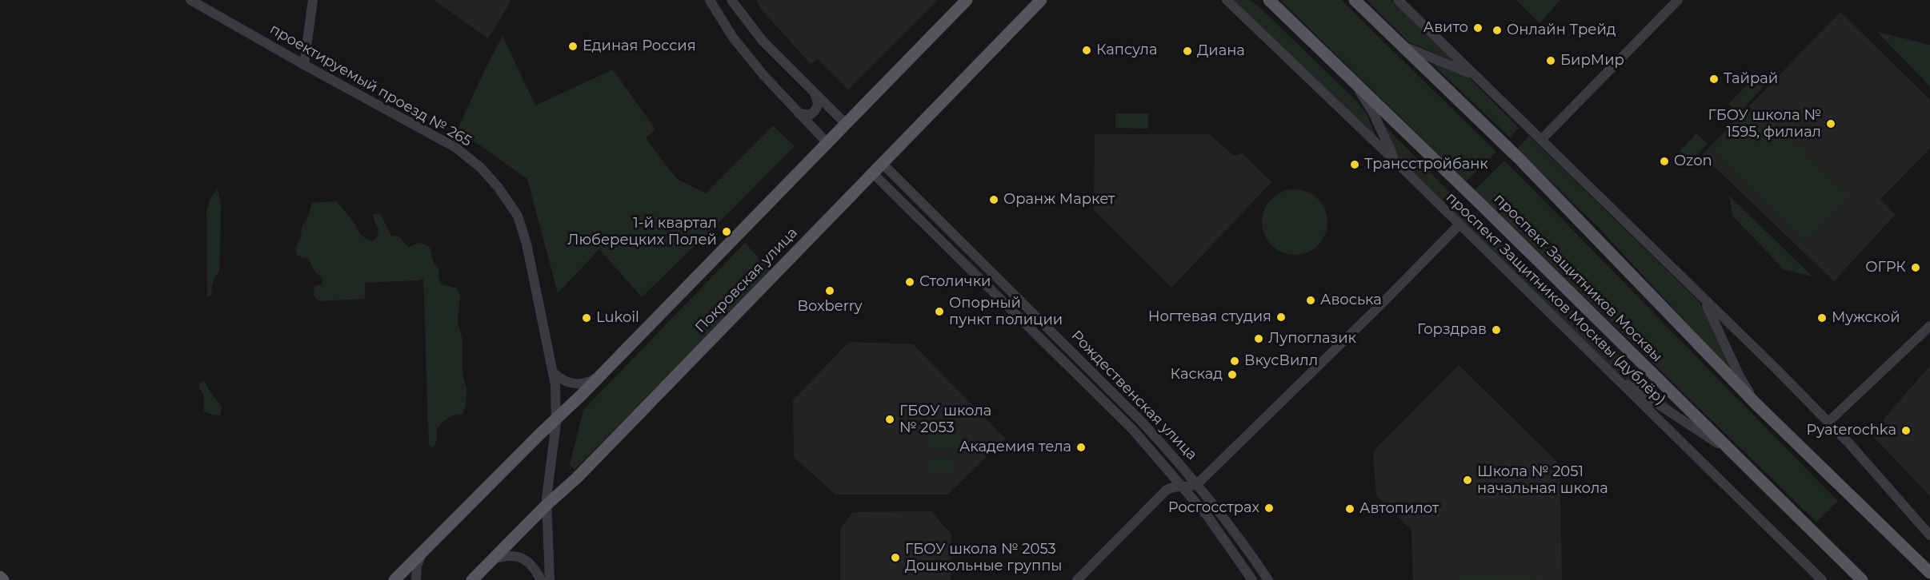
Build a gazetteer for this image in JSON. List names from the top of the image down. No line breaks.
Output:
{"streets":{"main road":["проспект Защитников Москвы","Покровская улица"],"street":["проектируемый проезд № 265","проспект Защитников Москвы (дублёр)","Рождественская улица"]},"crossings":[["проектируемый проезд № 265","Покровская улица"],["Покровская улица","Рождественская улица"]],"places":["Авито","Онлайн Трейд","Единая Россия","Капсула","Диана","БирМир","Тайрай","ГБОУ школа № 1595, филиал","Ozon","Трансстройбанк","Оранж Маркет","1-й квартал Люберецких Полей","ОГРК","Столички","Boxberry","Авоська","Опорный пункт полиции","Ногтевая студия","Lukoil","Мужской","Горздрав","Лупоглазик","ВкусВилл","Каскад","ГБОУ школа № 2053","Pyaterochka","Академия тела","Школа № 2051 начальная школа","Росгосстрах","Автопилот","ГБОУ школа № 2053 Дошкольные группы"]}
